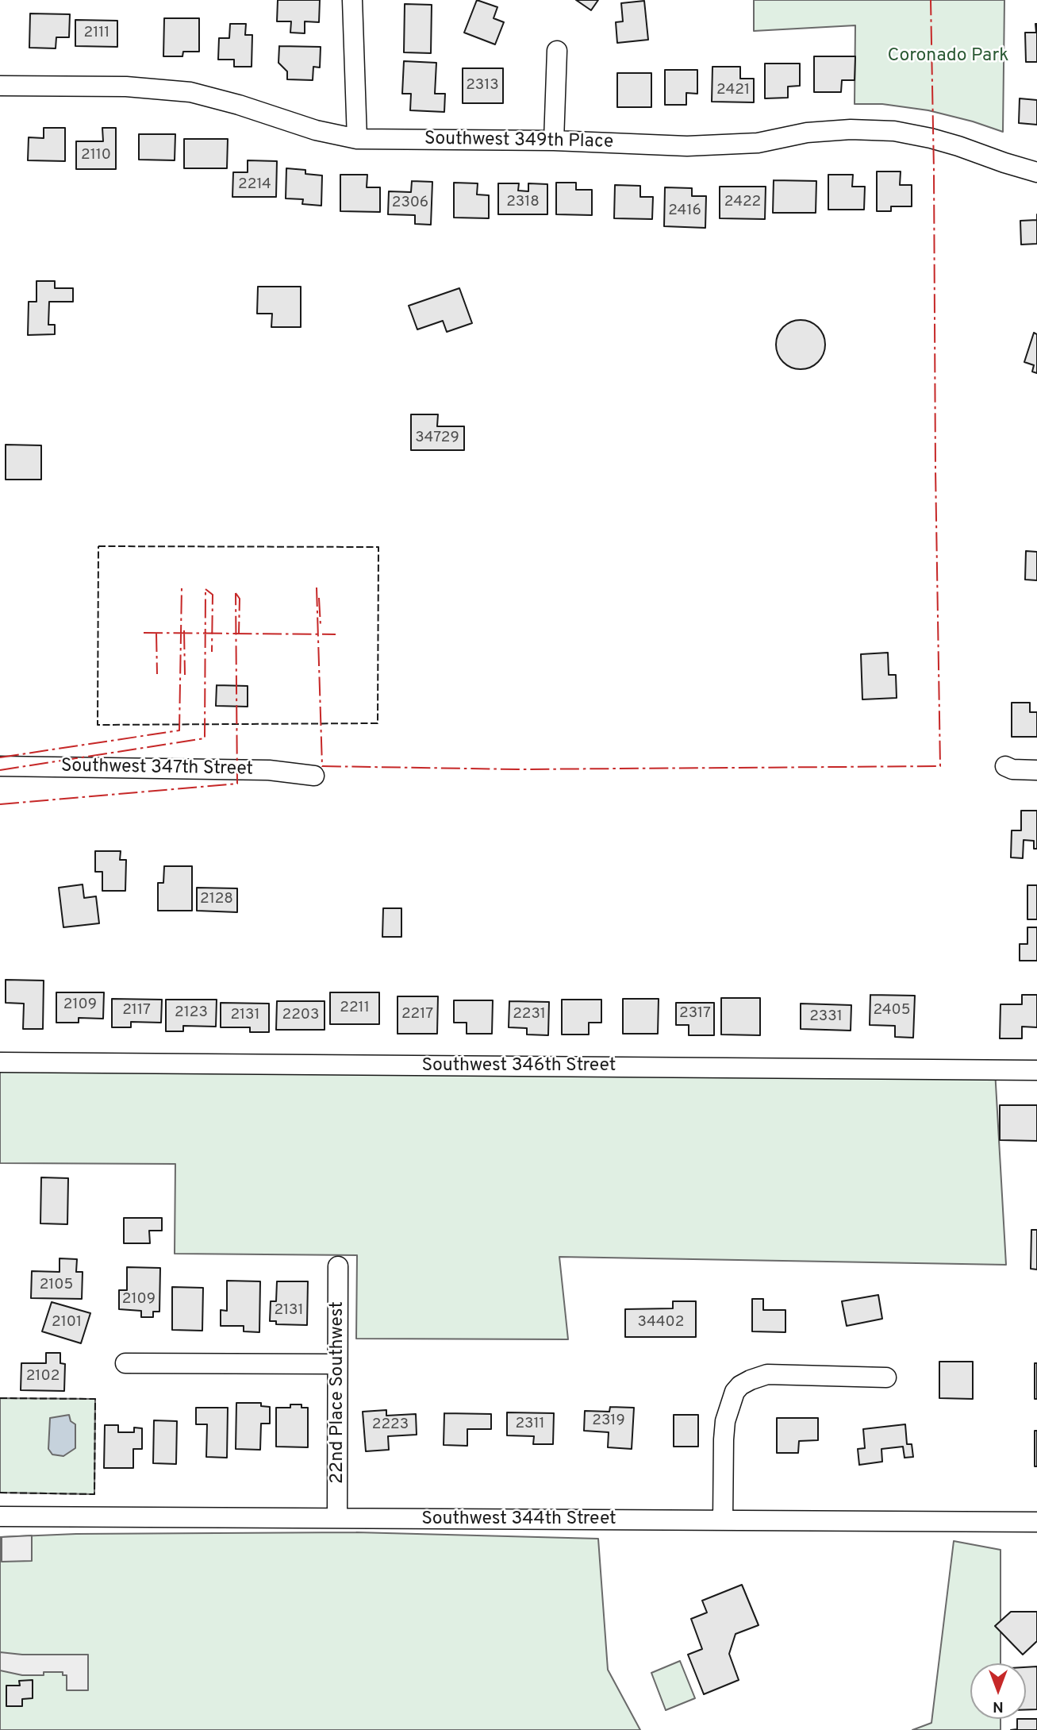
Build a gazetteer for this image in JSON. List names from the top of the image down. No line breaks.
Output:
{"streets":{"street":["Southwest 349th Place","Southwest 347th Street","Southwest 346th Street","22nd Place Southwest","Southwest 344th Street"]},"crossings":[["22nd Place Southwest","Southwest 344th Street"]],"parks":["Coronado Park"],"house_numbers":["2111","2313","2421","2110","2214","2318","2422","2306","2416","34729","2128","2109","2211","2117","2405","2123","2317","2217","2231","2131","2203","2331","2105","2109","2131","2101","34402","2102","2319","2311","2223"],"north":"bottom"}
